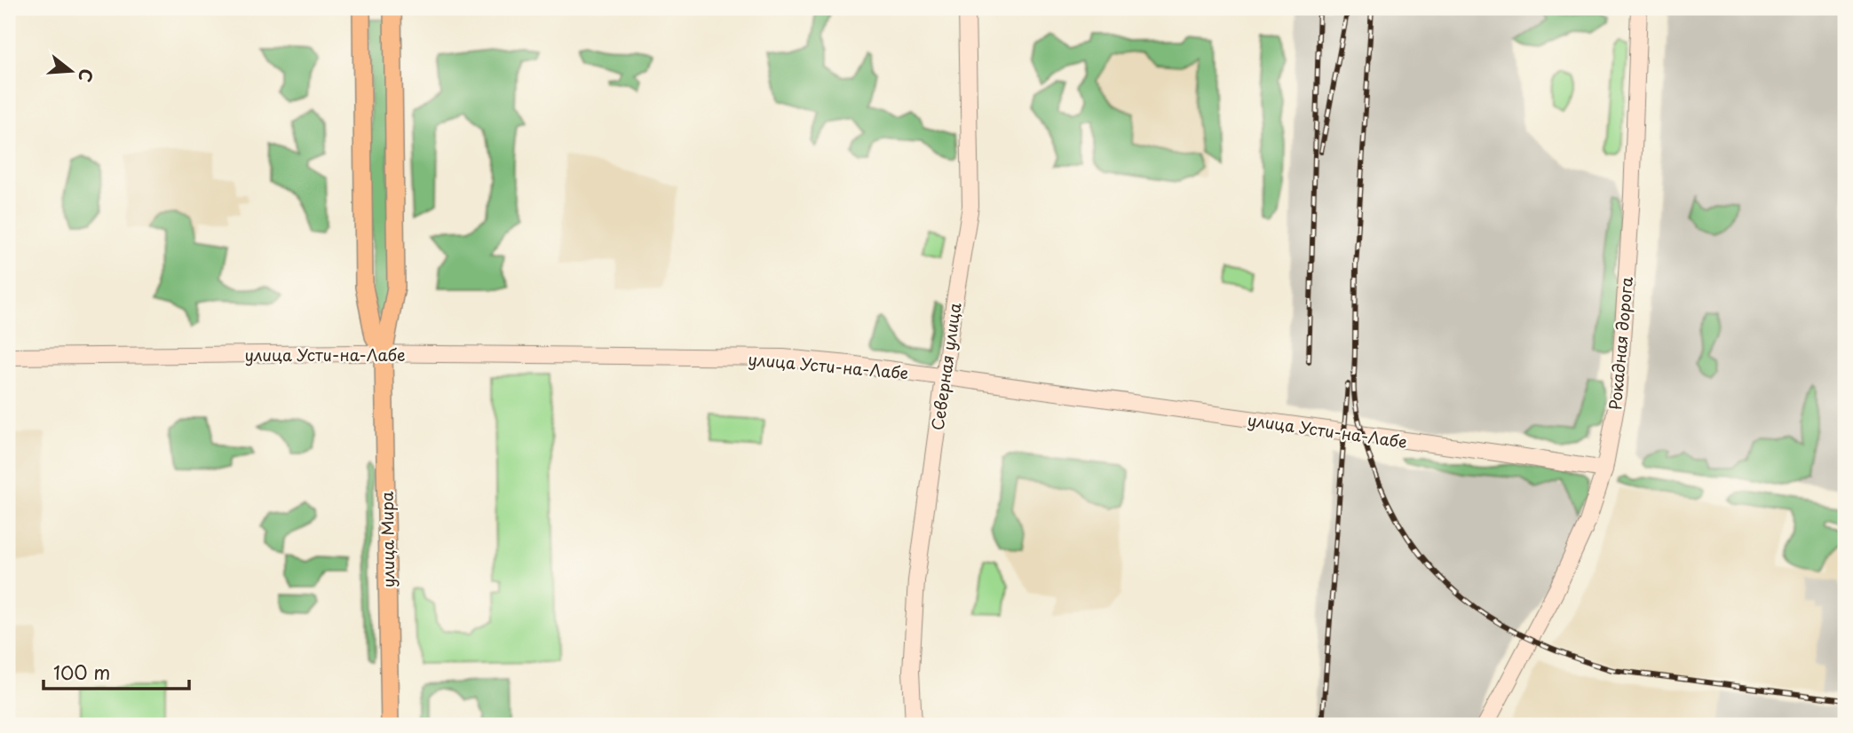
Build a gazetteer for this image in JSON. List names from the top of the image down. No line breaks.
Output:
{"streets":{"main road":["улица Мира"],"street":["Рокадная дорога","улица Усти-на-Лабе","Северная улица"]},"crossings":[["Рокадная дорога","улица Усти-на-Лабе"],["улица Усти-на-Лабе","Северная улица"],["улица Усти-на-Лабе","улица Мира"]],"scale_bar":"100 m","north":"right"}
